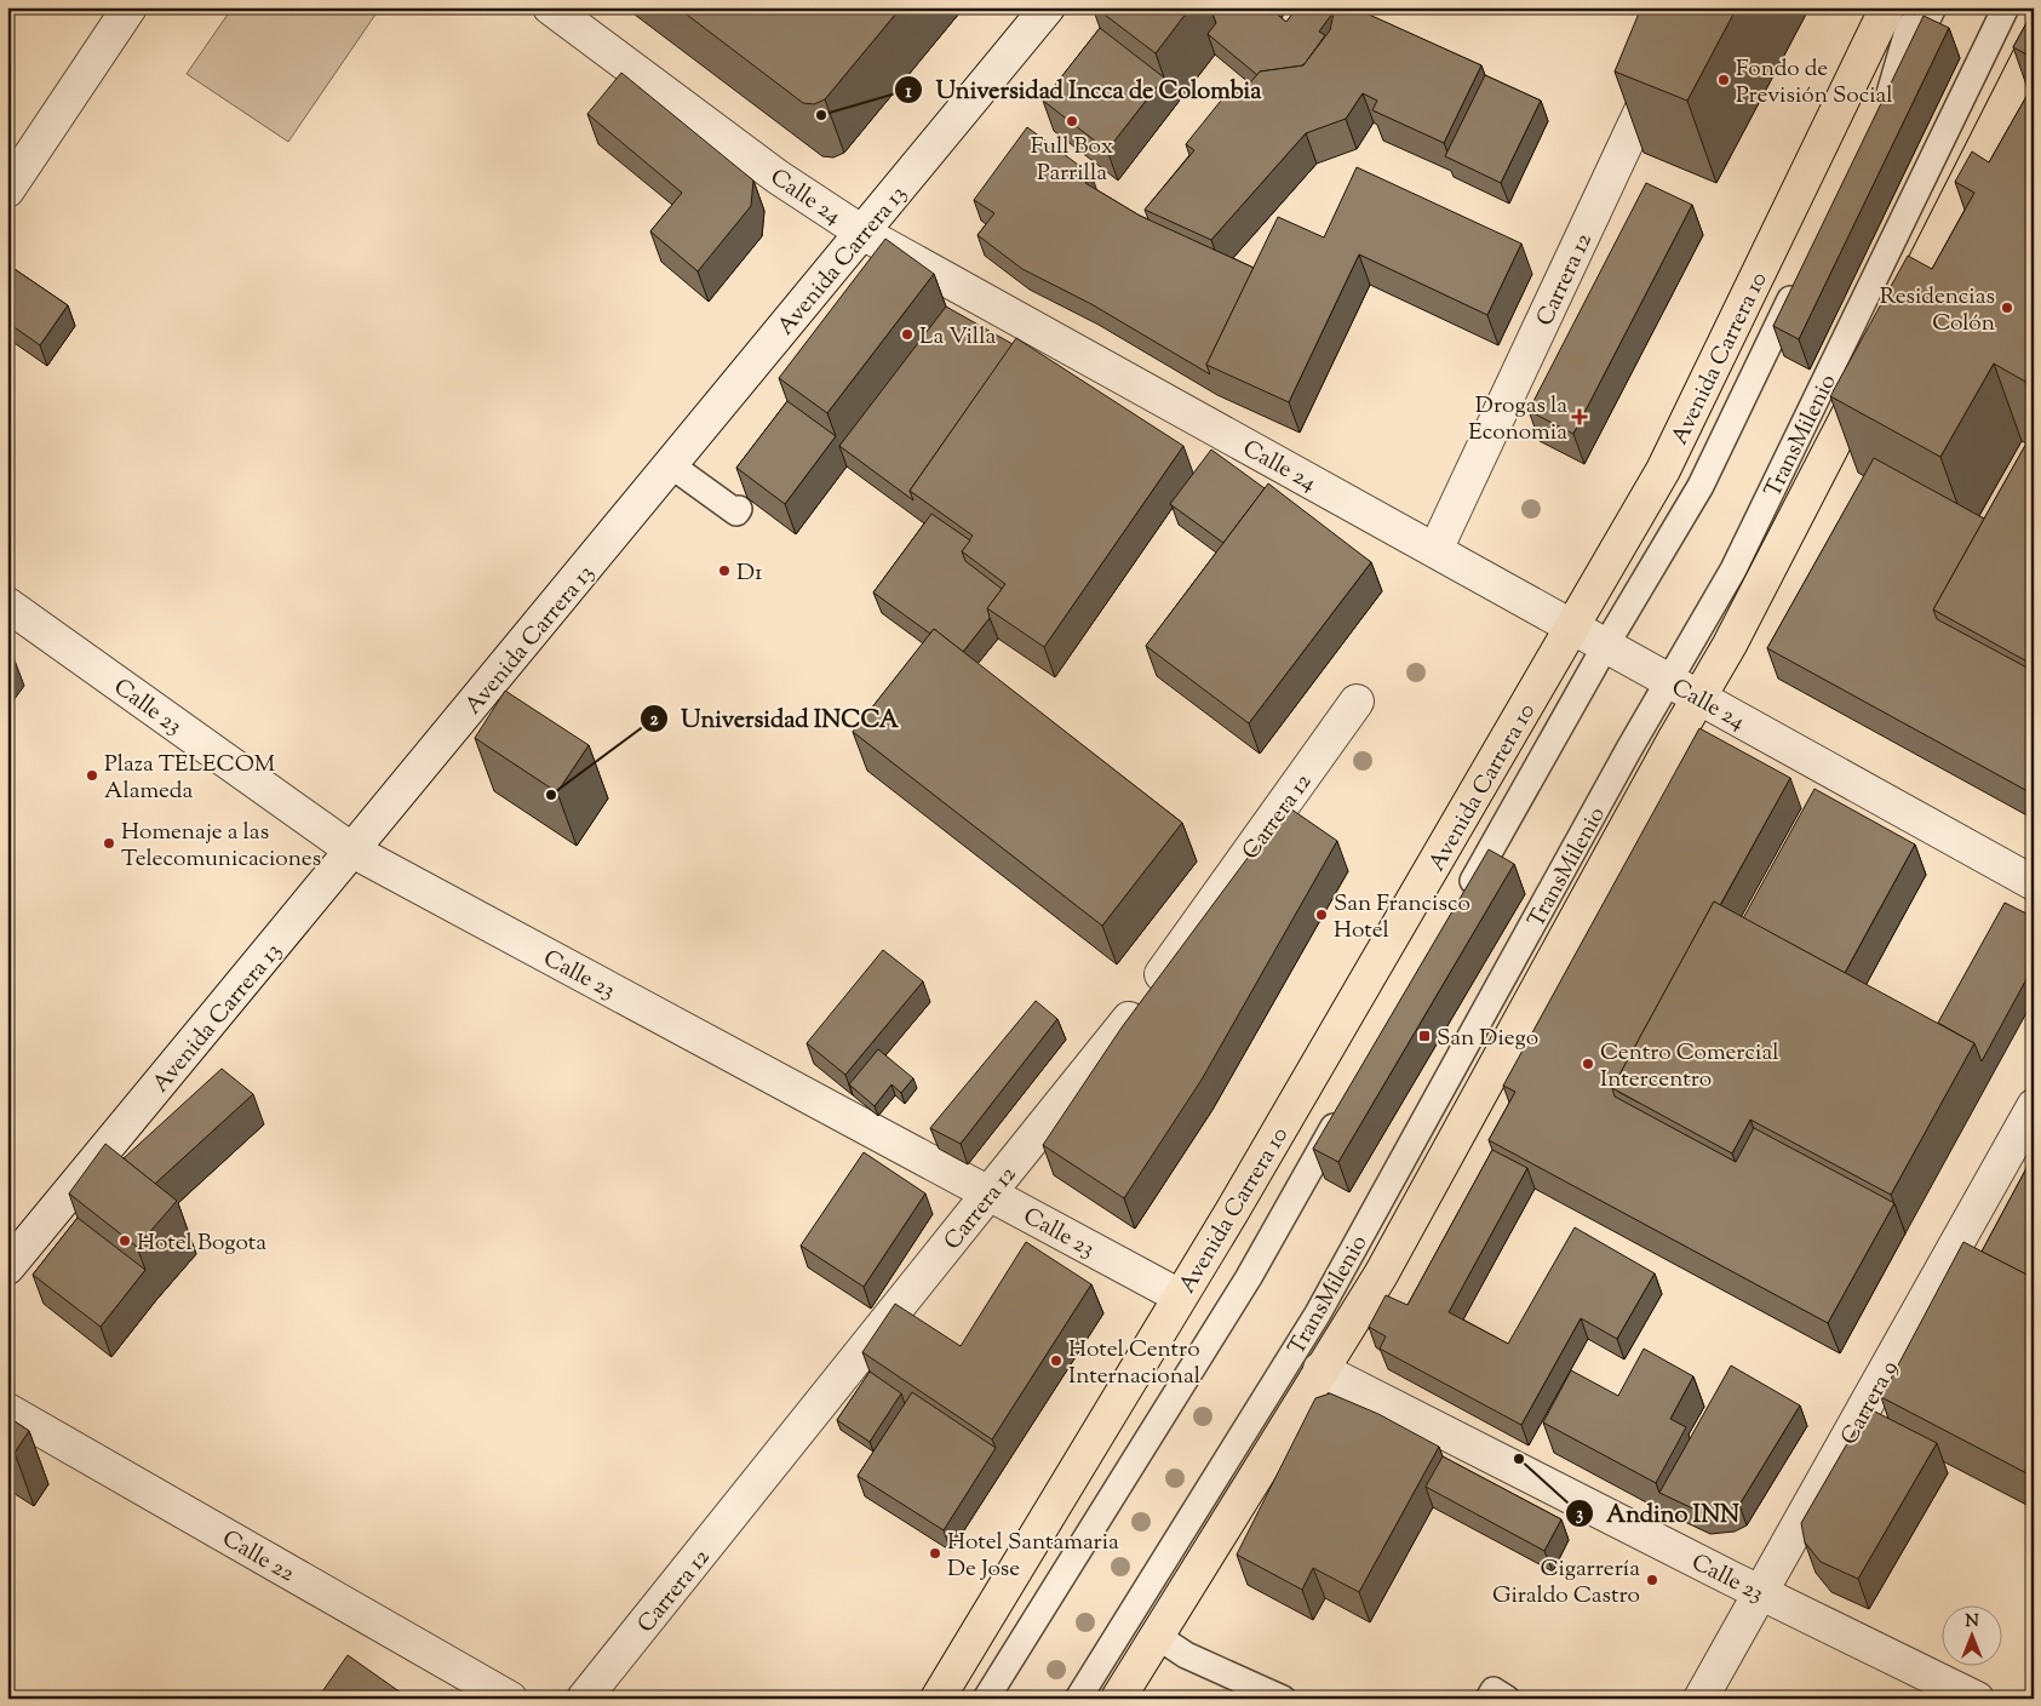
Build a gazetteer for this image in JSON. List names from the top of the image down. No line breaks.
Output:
{"streets":{"main road":["Avenida Carrera 10"],"street":["Calle 24","Avenida Carrera 13","Carrera 12","Calle 23","Carrera 9","Calle 22"],"lane":["TransMilenio"]},"crossings":[["Calle 24","Avenida Carrera 13"],["Calle 24","Carrera 12"],["Calle 24","Avenida Carrera 10"],["Calle 24","TransMilenio"],["Avenida Carrera 13","Calle 23"],["Carrera 12","Calle 23"],["Avenida Carrera 10","Calle 23"],["Calle 23","Carrera 9"]],"places":{"other":["Fondo de Previsión Social","Universidad Incca de Colombia","Full Box Parrilla","Residencias Colón","La Villa","D1","Plaza TELECOM Alameda","Universidad INCCA","Homenaje a las Telecomunicaciones","San Francisco Hotel","Centro Comercial Intercentro","Hotel Bogota","Hotel Centro Internacional","Andino INN","Hotel Santamaria De Jose","Cigarrería Giraldo Castro"],"health":["Drogas la Economia"],"transit":["San Diego"]},"north":"top"}
